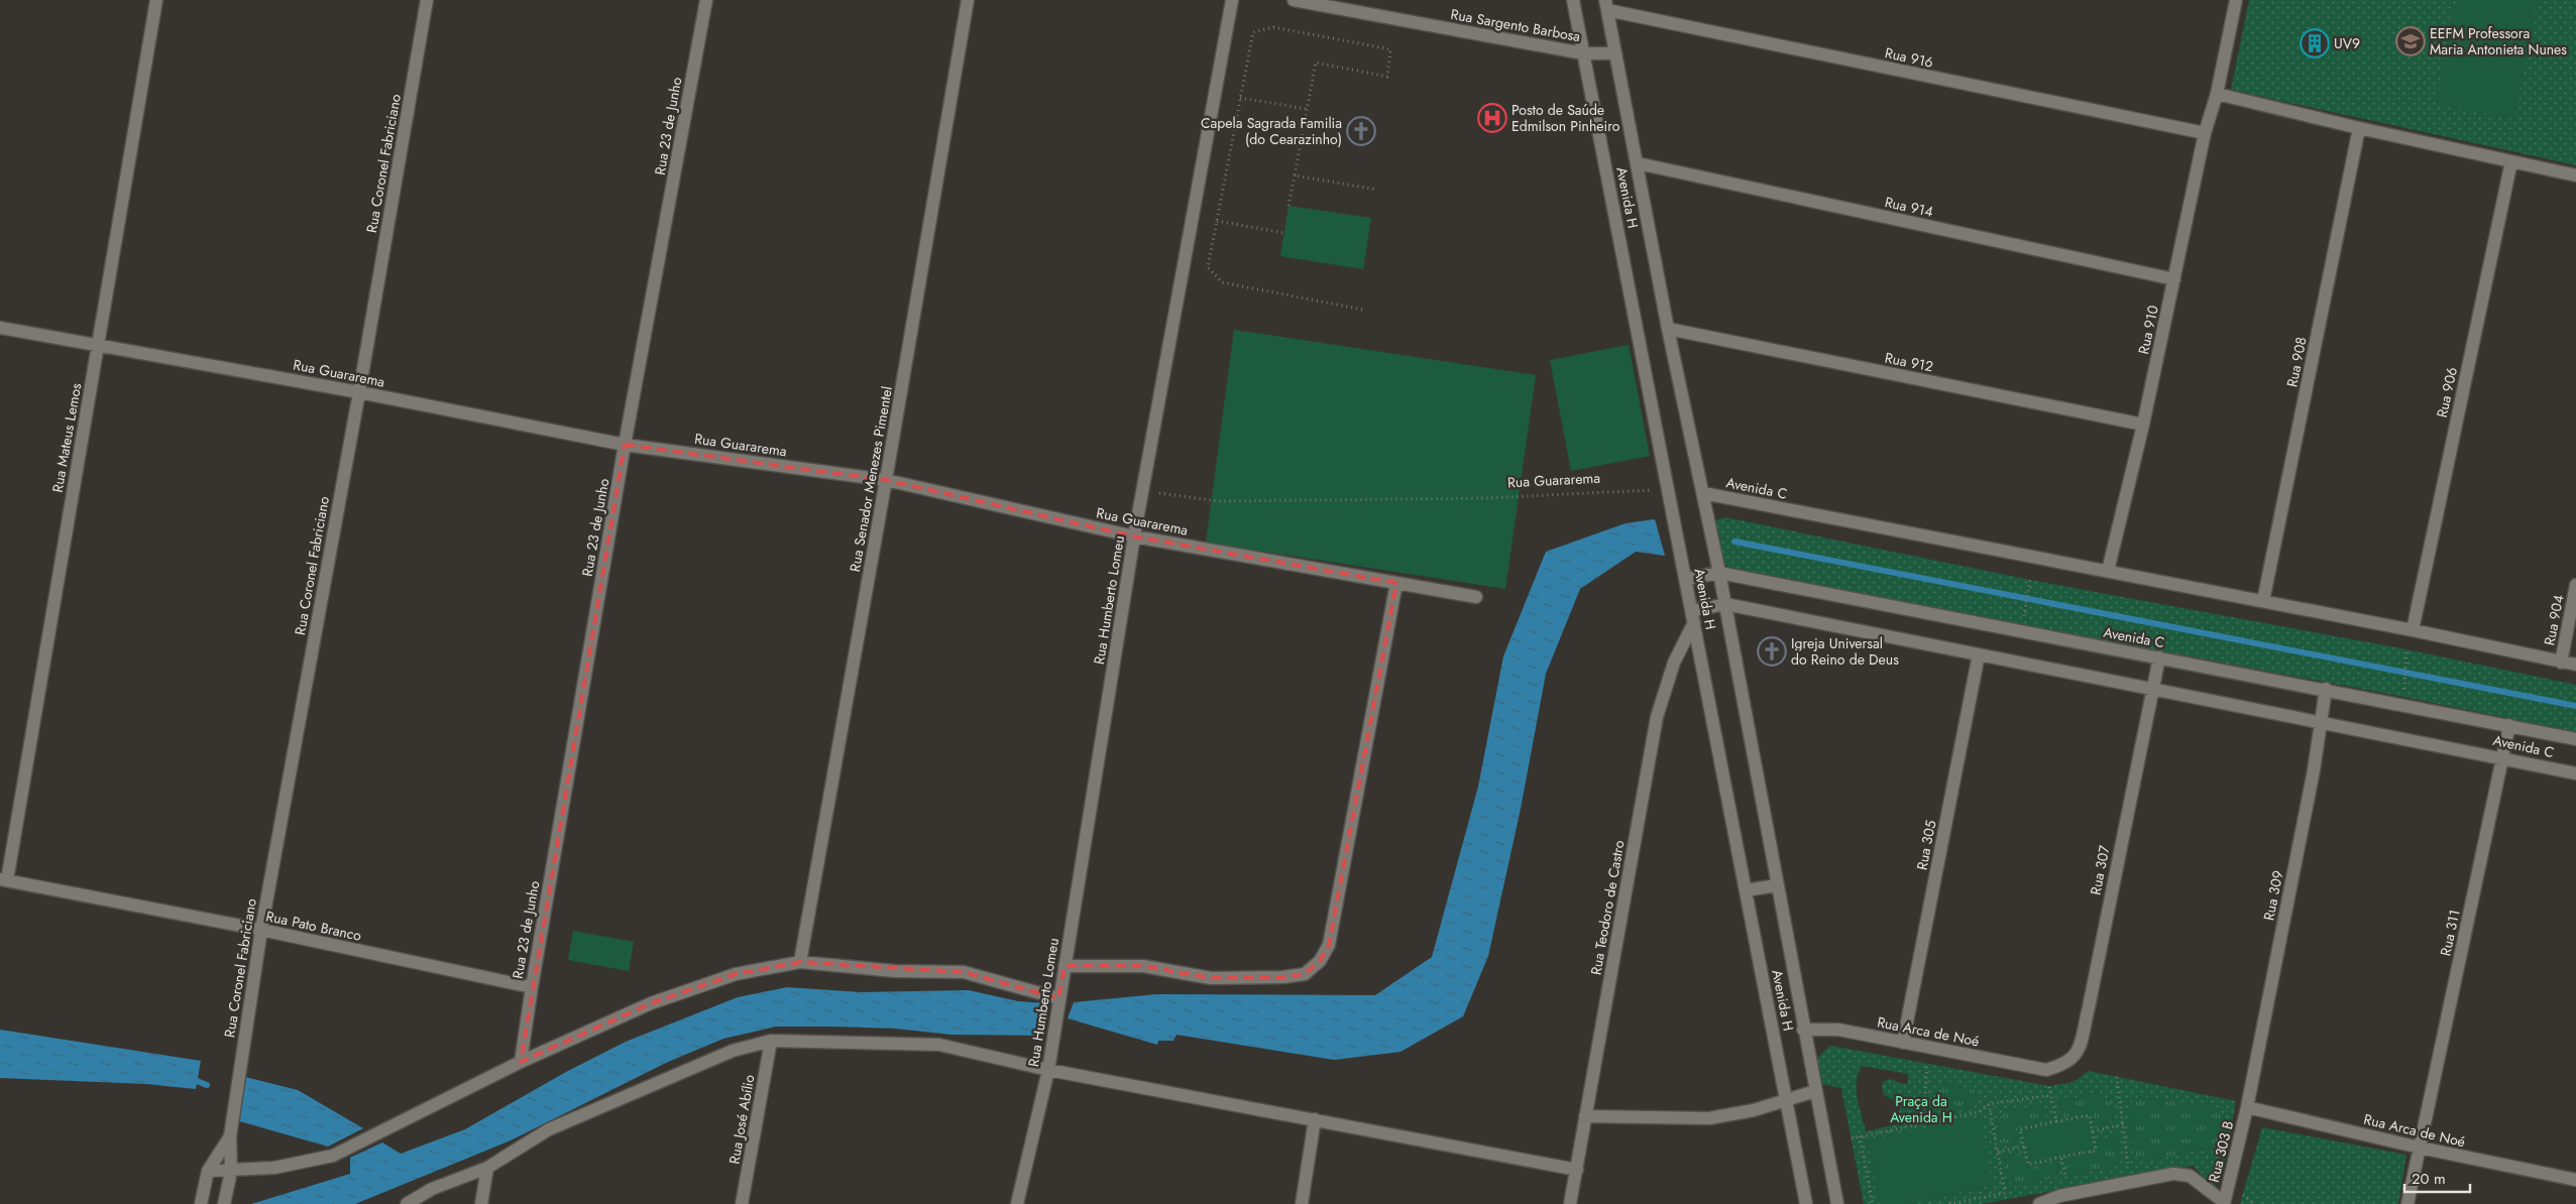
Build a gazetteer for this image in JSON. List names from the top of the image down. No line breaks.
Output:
{"streets":{"street":["Rua Sargento Barbosa","Rua 916","Rua 23 de Junho","Rua Coronel Fabriciano","Avenida H","Rua 914","Rua 910","Rua 912","Rua 908","Rua Guararema","Rua 906","Rua Mateus Lemos","Rua Senador Menezes Pimentel","Avenida C","Rua Humberto Lomeu","Rua 904","Rua 305","Rua 307","Rua 309","Rua Teodoro de Castro","Rua Pato Branco","Rua 311","Rua Arca de Noé","Rua José Abílio","Rua 303 B"]},"crossings":[["Rua Sargento Barbosa","Avenida H"],["Rua 916","Avenida H"],["Rua 916","Rua 910"],["Rua 23 de Junho","Rua Guararema"],["Rua 23 de Junho","Rua Pato Branco"],["Rua Coronel Fabriciano","Rua Guararema"],["Rua Coronel Fabriciano","Rua Pato Branco"],["Avenida H","Rua 914"],["Avenida H","Rua 912"],["Avenida H","Rua Guararema"],["Avenida H","Avenida C"],["Avenida H","Rua Teodoro de Castro"],["Avenida H","Rua Arca de Noé"],["Rua 914","Rua 910"],["Rua 910","Rua 912"],["Rua 910","Avenida C"],["Rua 908","Avenida C"],["Rua Guararema","Rua Mateus Lemos"],["Rua Guararema","Rua Senador Menezes Pimentel"],["Rua Guararema","Rua Humberto Lomeu"],["Rua 906","Avenida C"],["Rua Mateus Lemos","Rua Pato Branco"],["Avenida C","Rua 904"],["Avenida C","Rua 305"],["Avenida C","Rua 307"],["Avenida C","Rua 309"],["Avenida C","Rua Teodoro de Castro"],["Avenida C","Rua 311"],["Rua 305","Rua Arca de Noé"],["Rua 307","Rua Arca de Noé"],["Rua 309","Rua Arca de Noé"],["Rua 309","Rua 303 B"],["Rua 311","Rua Arca de Noé"],["Rua Arca de Noé","Rua 303 B"]],"parks":["Praça da Avenida H"],"places":{"school or university":["EEFM Professora Maria Antonieta Nunes"],"building":["UV9"],"hospital":["Posto de Saúde Edmilson Pinheiro"],"church":["Capela Sagrada Familia (do Cearazinho)","Igreja Universal do Reino de Deus"]},"scale_bar":"20 m"}
